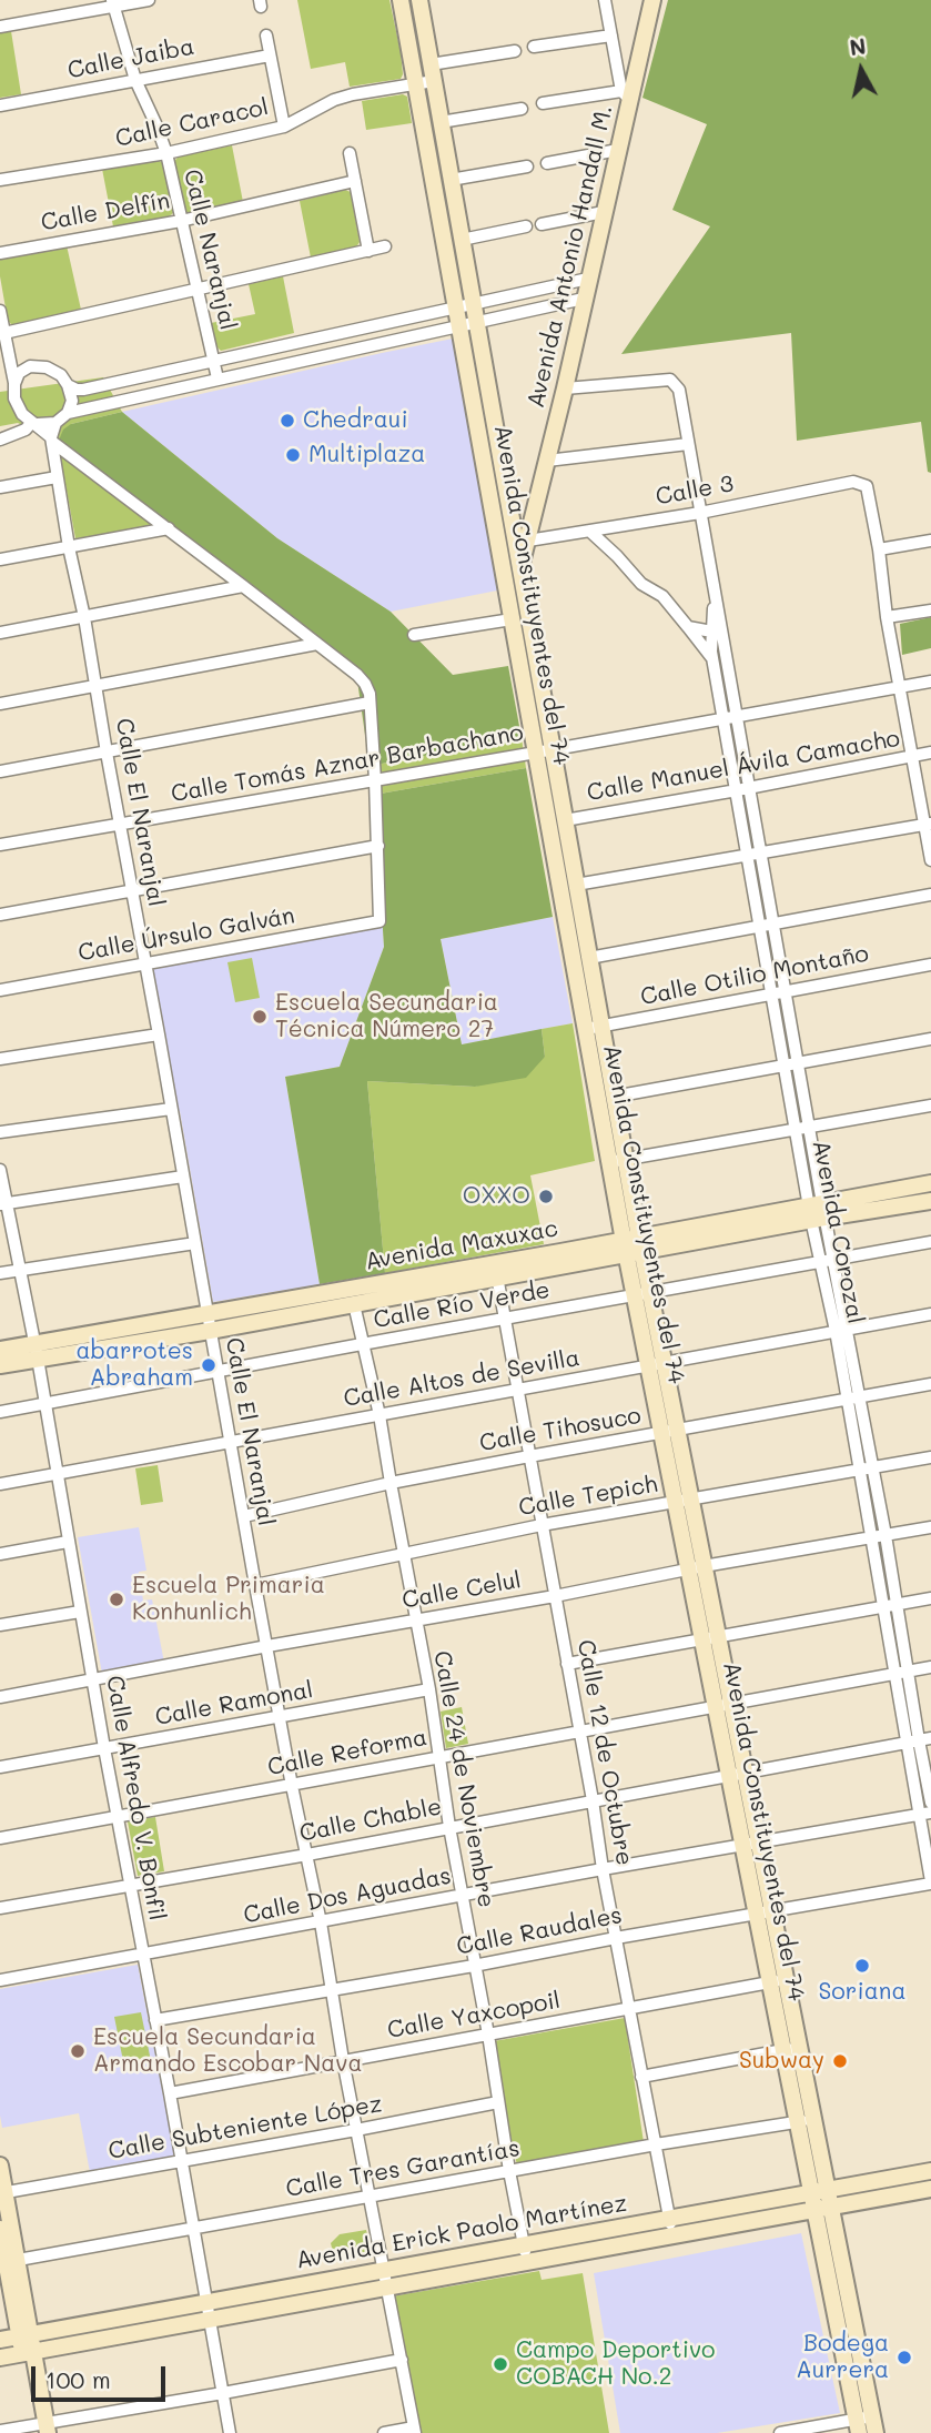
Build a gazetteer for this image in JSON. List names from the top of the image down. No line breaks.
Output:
{"streets":{"main road":["Avenida Antonio Handall M.","Avenida Constituyentes del 74","Avenida Maxuxac","Avenida Erick Paolo Martínez"],"street":["Calle Jaiba","Calle Caracol","Calle Delfín","Calle Naranjal","Calle 3","Calle Tomás Aznar Barbachano","Calle Manuel Ávila Camacho","Calle El Naranjal","Calle Úrsulo Galván","Calle Otilio Montaño","Avenida Corozal","Calle Río Verde","Calle Altos de Sevilla","Calle Tihosuco","Calle Tepich","Calle Celul","Calle Ramonal","Calle Reforma","Calle 12 de Octubre","Calle 24 de Noviembre","Calle Alfredo V. Bonfil","Calle Chable","Calle Dos Aguadas","Calle Raudales","Calle Yaxcopoil","Calle Subteniente López","Calle Tres Garantías"]},"crossings":[["Calle Jaiba","Calle Naranjal"],["Calle Caracol","Calle Naranjal"],["Calle Caracol","Avenida Constituyentes del 74"],["Calle Delfín","Calle Naranjal"],["Avenida Antonio Handall M.","Calle 3"],["Avenida Antonio Handall M.","Avenida Constituyentes del 74"],["Avenida Antonio Handall M.","Avenida Corozal"],["Calle 3","Avenida Corozal"],["Avenida Constituyentes del 74","Calle Tomás Aznar Barbachano"],["Avenida Constituyentes del 74","Calle Manuel Ávila Camacho"],["Avenida Constituyentes del 74","Calle Otilio Montaño"],["Avenida Constituyentes del 74","Avenida Maxuxac"],["Avenida Constituyentes del 74","Calle Río Verde"],["Avenida Constituyentes del 74","Calle Altos de Sevilla"],["Avenida Constituyentes del 74","Calle Tihosuco"],["Avenida Constituyentes del 74","Calle Tepich"],["Avenida Constituyentes del 74","Calle Celul"],["Avenida Constituyentes del 74","Calle Reforma"],["Avenida Constituyentes del 74","Calle Chable"],["Avenida Constituyentes del 74","Calle Dos Aguadas"],["Avenida Constituyentes del 74","Calle Raudales"],["Avenida Constituyentes del 74","Calle Yaxcopoil"],["Avenida Constituyentes del 74","Calle Tres Garantías"],["Avenida Constituyentes del 74","Avenida Erick Paolo Martínez"],["Calle Tomás Aznar Barbachano","Calle El Naranjal"],["Calle Tomás Aznar Barbachano","Avenida Corozal"],["Calle Manuel Ávila Camacho","Avenida Corozal"],["Calle El Naranjal","Calle Úrsulo Galván"],["Calle El Naranjal","Avenida Maxuxac"],["Calle El Naranjal","Calle Río Verde"],["Calle El Naranjal","Calle Altos de Sevilla"],["Calle El Naranjal","Calle Tihosuco"],["Calle El Naranjal","Calle Tepich"],["Calle El Naranjal","Calle Celul"],["Calle El Naranjal","Calle Ramonal"],["Calle El Naranjal","Calle Reforma"],["Calle El Naranjal","Calle Chable"],["Calle El Naranjal","Calle Dos Aguadas"],["Calle El Naranjal","Calle Raudales"],["Calle El Naranjal","Calle Yaxcopoil"],["Calle El Naranjal","Calle Subteniente López"],["Calle El Naranjal","Calle Tres Garantías"],["Calle El Naranjal","Avenida Erick Paolo Martínez"],["Calle Otilio Montaño","Avenida Corozal"],["Avenida Corozal","Avenida Maxuxac"],["Avenida Corozal","Calle Río Verde"],["Avenida Corozal","Calle Altos de Sevilla"],["Avenida Corozal","Calle Tihosuco"],["Avenida Corozal","Calle Tepich"],["Avenida Corozal","Calle Celul"],["Avenida Corozal","Calle Reforma"],["Avenida Corozal","Calle Chable"],["Avenida Corozal","Calle Dos Aguadas"],["Avenida Corozal","Calle Raudales"],["Avenida Maxuxac","Calle 12 de Octubre"],["Avenida Maxuxac","Calle 24 de Noviembre"],["Avenida Maxuxac","Calle Alfredo V. Bonfil"],["Calle Río Verde","Calle 12 de Octubre"],["Calle Río Verde","Calle 24 de Noviembre"],["Calle Río Verde","Calle Alfredo V. Bonfil"],["Calle Altos de Sevilla","Calle 12 de Octubre"],["Calle Altos de Sevilla","Calle 24 de Noviembre"],["Calle Altos de Sevilla","Calle Alfredo V. Bonfil"],["Calle Tihosuco","Calle 12 de Octubre"],["Calle Tihosuco","Calle 24 de Noviembre"],["Calle Tepich","Calle 12 de Octubre"],["Calle Tepich","Calle 24 de Noviembre"],["Calle Celul","Calle 12 de Octubre"],["Calle Celul","Calle 24 de Noviembre"],["Calle Celul","Calle Alfredo V. Bonfil"],["Calle Ramonal","Calle 24 de Noviembre"],["Calle Ramonal","Calle Alfredo V. Bonfil"],["Calle Reforma","Calle 12 de Octubre"],["Calle Reforma","Calle 24 de Noviembre"],["Calle Reforma","Calle Alfredo V. Bonfil"],["Calle 12 de Octubre","Calle Chable"],["Calle 12 de Octubre","Calle Dos Aguadas"],["Calle 12 de Octubre","Calle Raudales"],["Calle 12 de Octubre","Calle Yaxcopoil"],["Calle 12 de Octubre","Calle Tres Garantías"],["Calle 12 de Octubre","Avenida Erick Paolo Martínez"],["Calle 24 de Noviembre","Calle Chable"],["Calle 24 de Noviembre","Calle Dos Aguadas"],["Calle 24 de Noviembre","Calle Raudales"],["Calle 24 de Noviembre","Calle Yaxcopoil"],["Calle 24 de Noviembre","Calle Subteniente López"],["Calle 24 de Noviembre","Calle Tres Garantías"],["Calle 24 de Noviembre","Avenida Erick Paolo Martínez"],["Calle Alfredo V. Bonfil","Calle Chable"],["Calle Alfredo V. Bonfil","Calle Dos Aguadas"],["Calle Alfredo V. Bonfil","Calle Raudales"],["Calle Alfredo V. Bonfil","Calle Yaxcopoil"],["Calle Alfredo V. Bonfil","Calle Subteniente López"],["Calle Alfredo V. Bonfil","Calle Tres Garantías"],["Calle Alfredo V. Bonfil","Avenida Erick Paolo Martínez"]],"places":["Chedraui","Multiplaza","Escuela Secundaria Técnica Número 27","OXXO","abarrotes Abraham","Escuela Primaria Konhunlich","Soriana","Escuela Secundaria Armando Escobar Nava","Subway","Bodega Aurrera","Campo Deportivo COBACH No.2"],"scale_bar":"100 m","north":"top"}
